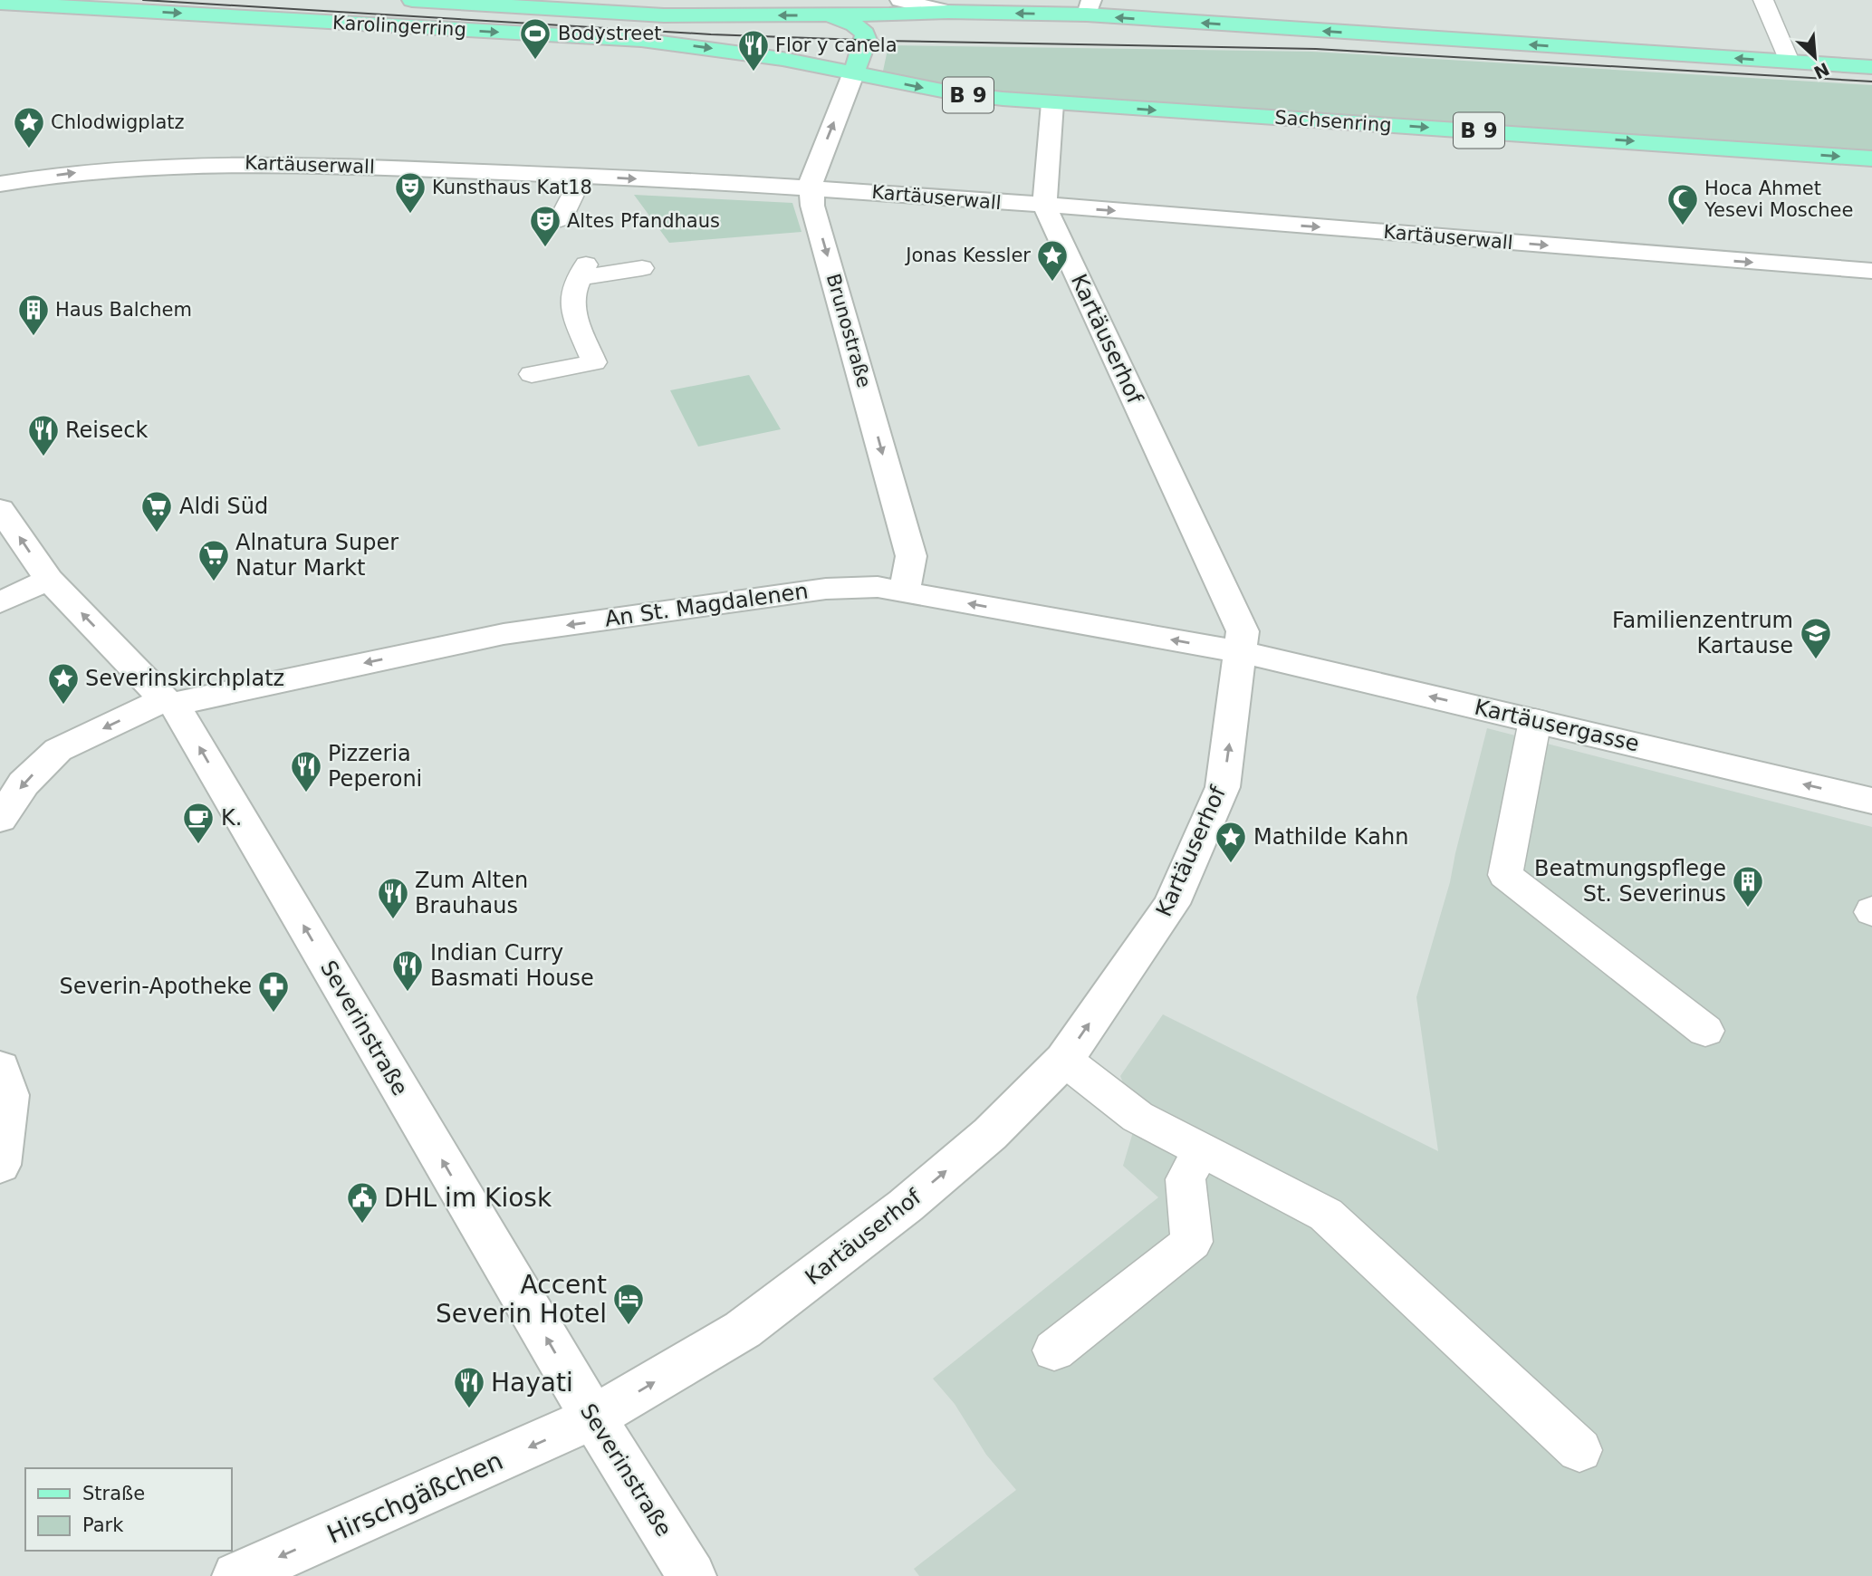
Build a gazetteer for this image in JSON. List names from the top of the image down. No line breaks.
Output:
{"streets":{"main road":["Karolingerring","B 9","Sachsenring"],"street":["Kartäuserwall","Brunostraße","Kartäuserhof","An St. Magdalenen","Kartäusergasse","Severinstraße","Hirschgäßchen"]},"crossings":[["Karolingerring","Sachsenring"],["Sachsenring","Brunostraße"],["Sachsenring","Kartäuserhof"],["Kartäuserwall","Brunostraße"],["Kartäuserwall","Kartäuserhof"],["Brunostraße","An St. Magdalenen"],["Kartäuserhof","An St. Magdalenen"],["Kartäuserhof","Kartäusergasse"],["Kartäuserhof","Severinstraße"],["Kartäuserhof","Hirschgäßchen"],["An St. Magdalenen","Kartäusergasse"],["An St. Magdalenen","Severinstraße"],["Severinstraße","Hirschgäßchen"]],"one_way":["Kartäuserwall","Kartäuserhof","An St. Magdalenen","Kartäusergasse","Severinstraße","Hirschgäßchen"],"places":{"sports":["Bodystreet"],"restaurant":["Flor y canela","Reiseck","Pizzeria Peperoni","Zum Alten Brauhaus","Indian Curry Basmati House","Hayati"],"place":["Chlodwigplatz","Jonas Kessler","Severinskirchplatz","Mathilde Kahn"],"theatre":["Kunsthaus Kat18","Altes Pfandhaus"],"mosque":["Hoca Ahmet Yesevi Moschee"],"building":["Haus Balchem","Beatmungspflege St. Severinus"],"supermarket":["Aldi Süd","Alnatura Super Natur Markt"],"school or university":["Familienzentrum Kartause"],"cafe":["K."],"pharmacy":["Severin-Apotheke"],"public building":["DHL im Kiosk"],"hotel":["Accent Severin Hotel"]},"legend":["Straße","Park"],"north":"bottom right"}
